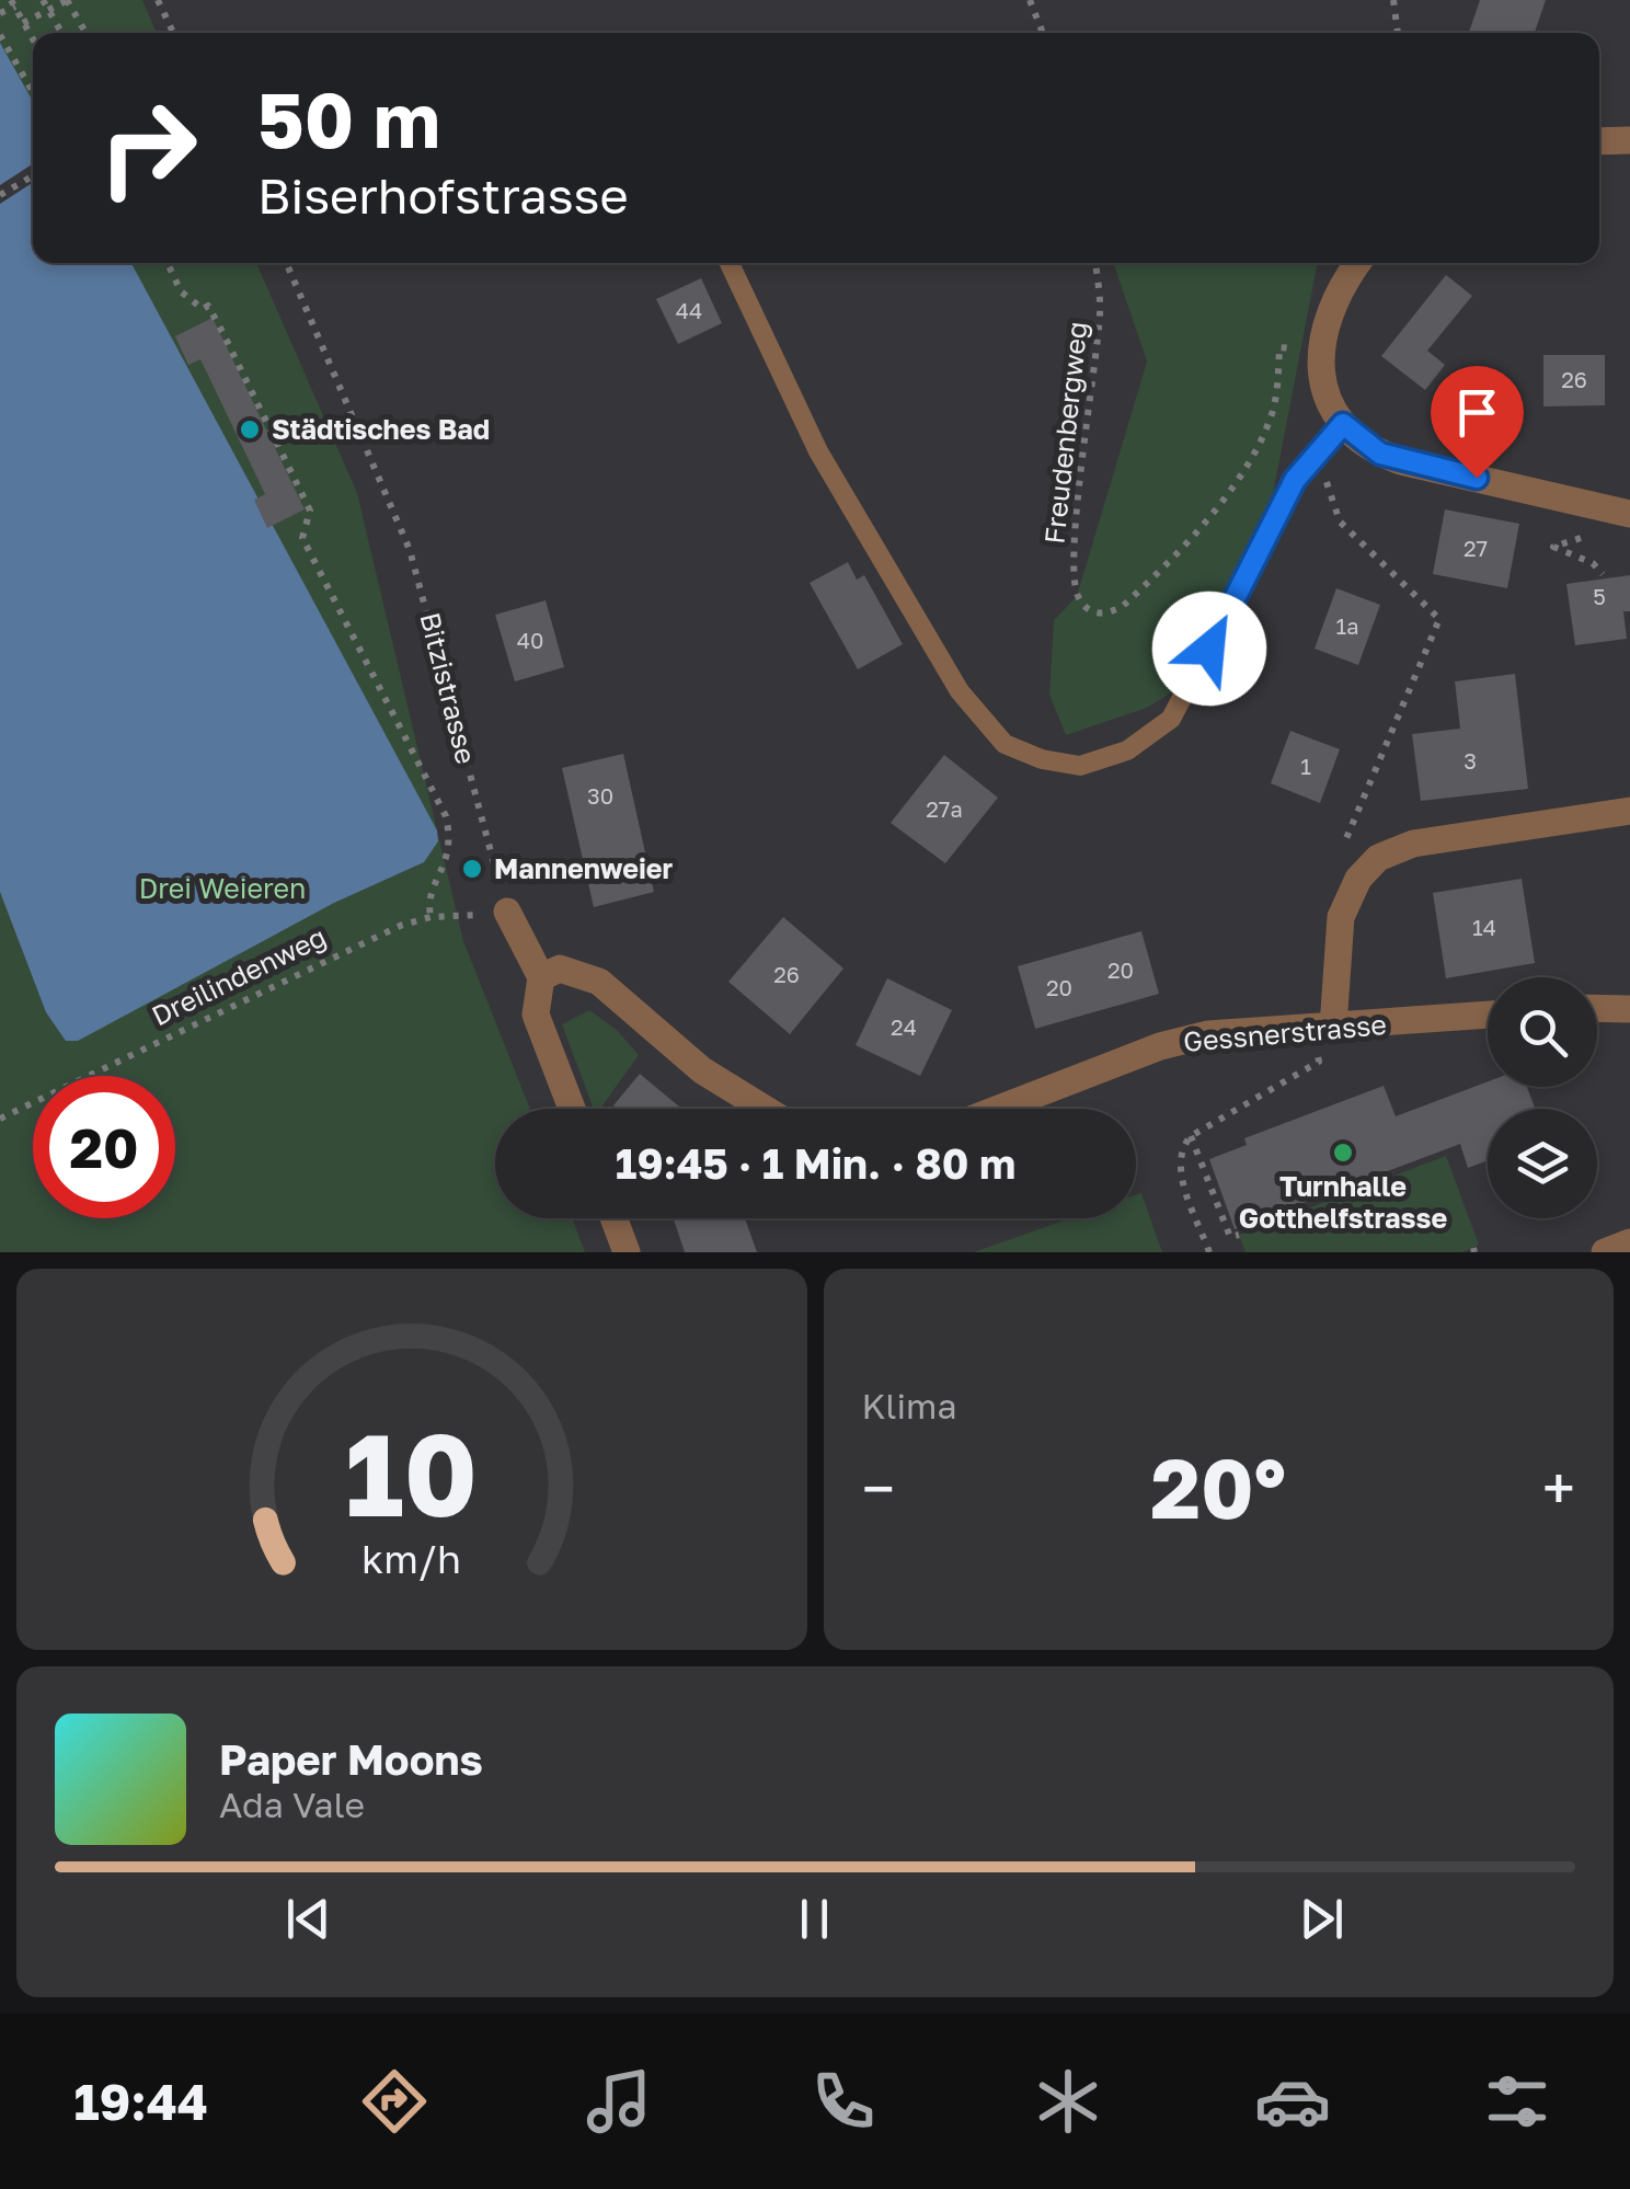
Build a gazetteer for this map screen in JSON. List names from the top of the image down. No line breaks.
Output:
{"streets":{"street":["Gessnerstrasse"],"path":["Freudenbergweg","Bitzistrasse","Dreilindenweg"]},"crossings":[["Bitzistrasse","Dreilindenweg"]],"parks":["Drei Weieren"],"places":["Städtisches Bad","Mannenweier","Turnhalle Gotthelfstrasse"],"house_numbers":["44","26","27","5","1a","40","3","1","30","27a","14","20","26","20","24"],"page":{"turn":["50 m","Biserhofstrasse"],"limit":"20","trip":"19:45 · 1 Min. · 80 m","tile":"Klima","heat":["−","20°","+"],"song":["Paper Moons","Ada Vale"],"tabs":"19:44","gauge":["10","km/h"]}}
